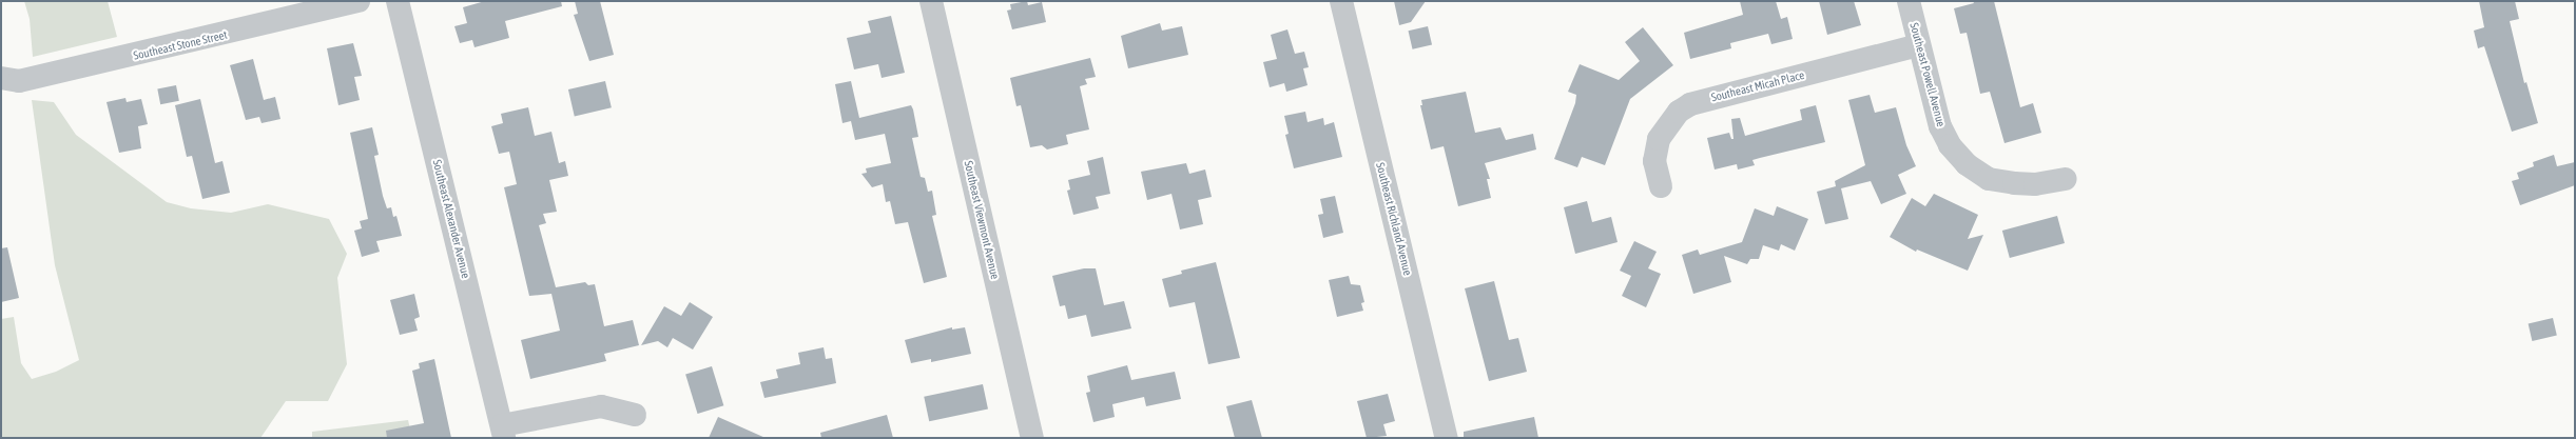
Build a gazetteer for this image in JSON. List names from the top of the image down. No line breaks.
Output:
{"streets":{"street":["Southeast Stone Street","Southeast Powell Avenue","Southeast Micah Place","Southeast Alexander Avenue","Southeast Richland Avenue","Southeast Viewmont Avenue"]},"crossings":[["Southeast Powell Avenue","Southeast Micah Place"]]}
